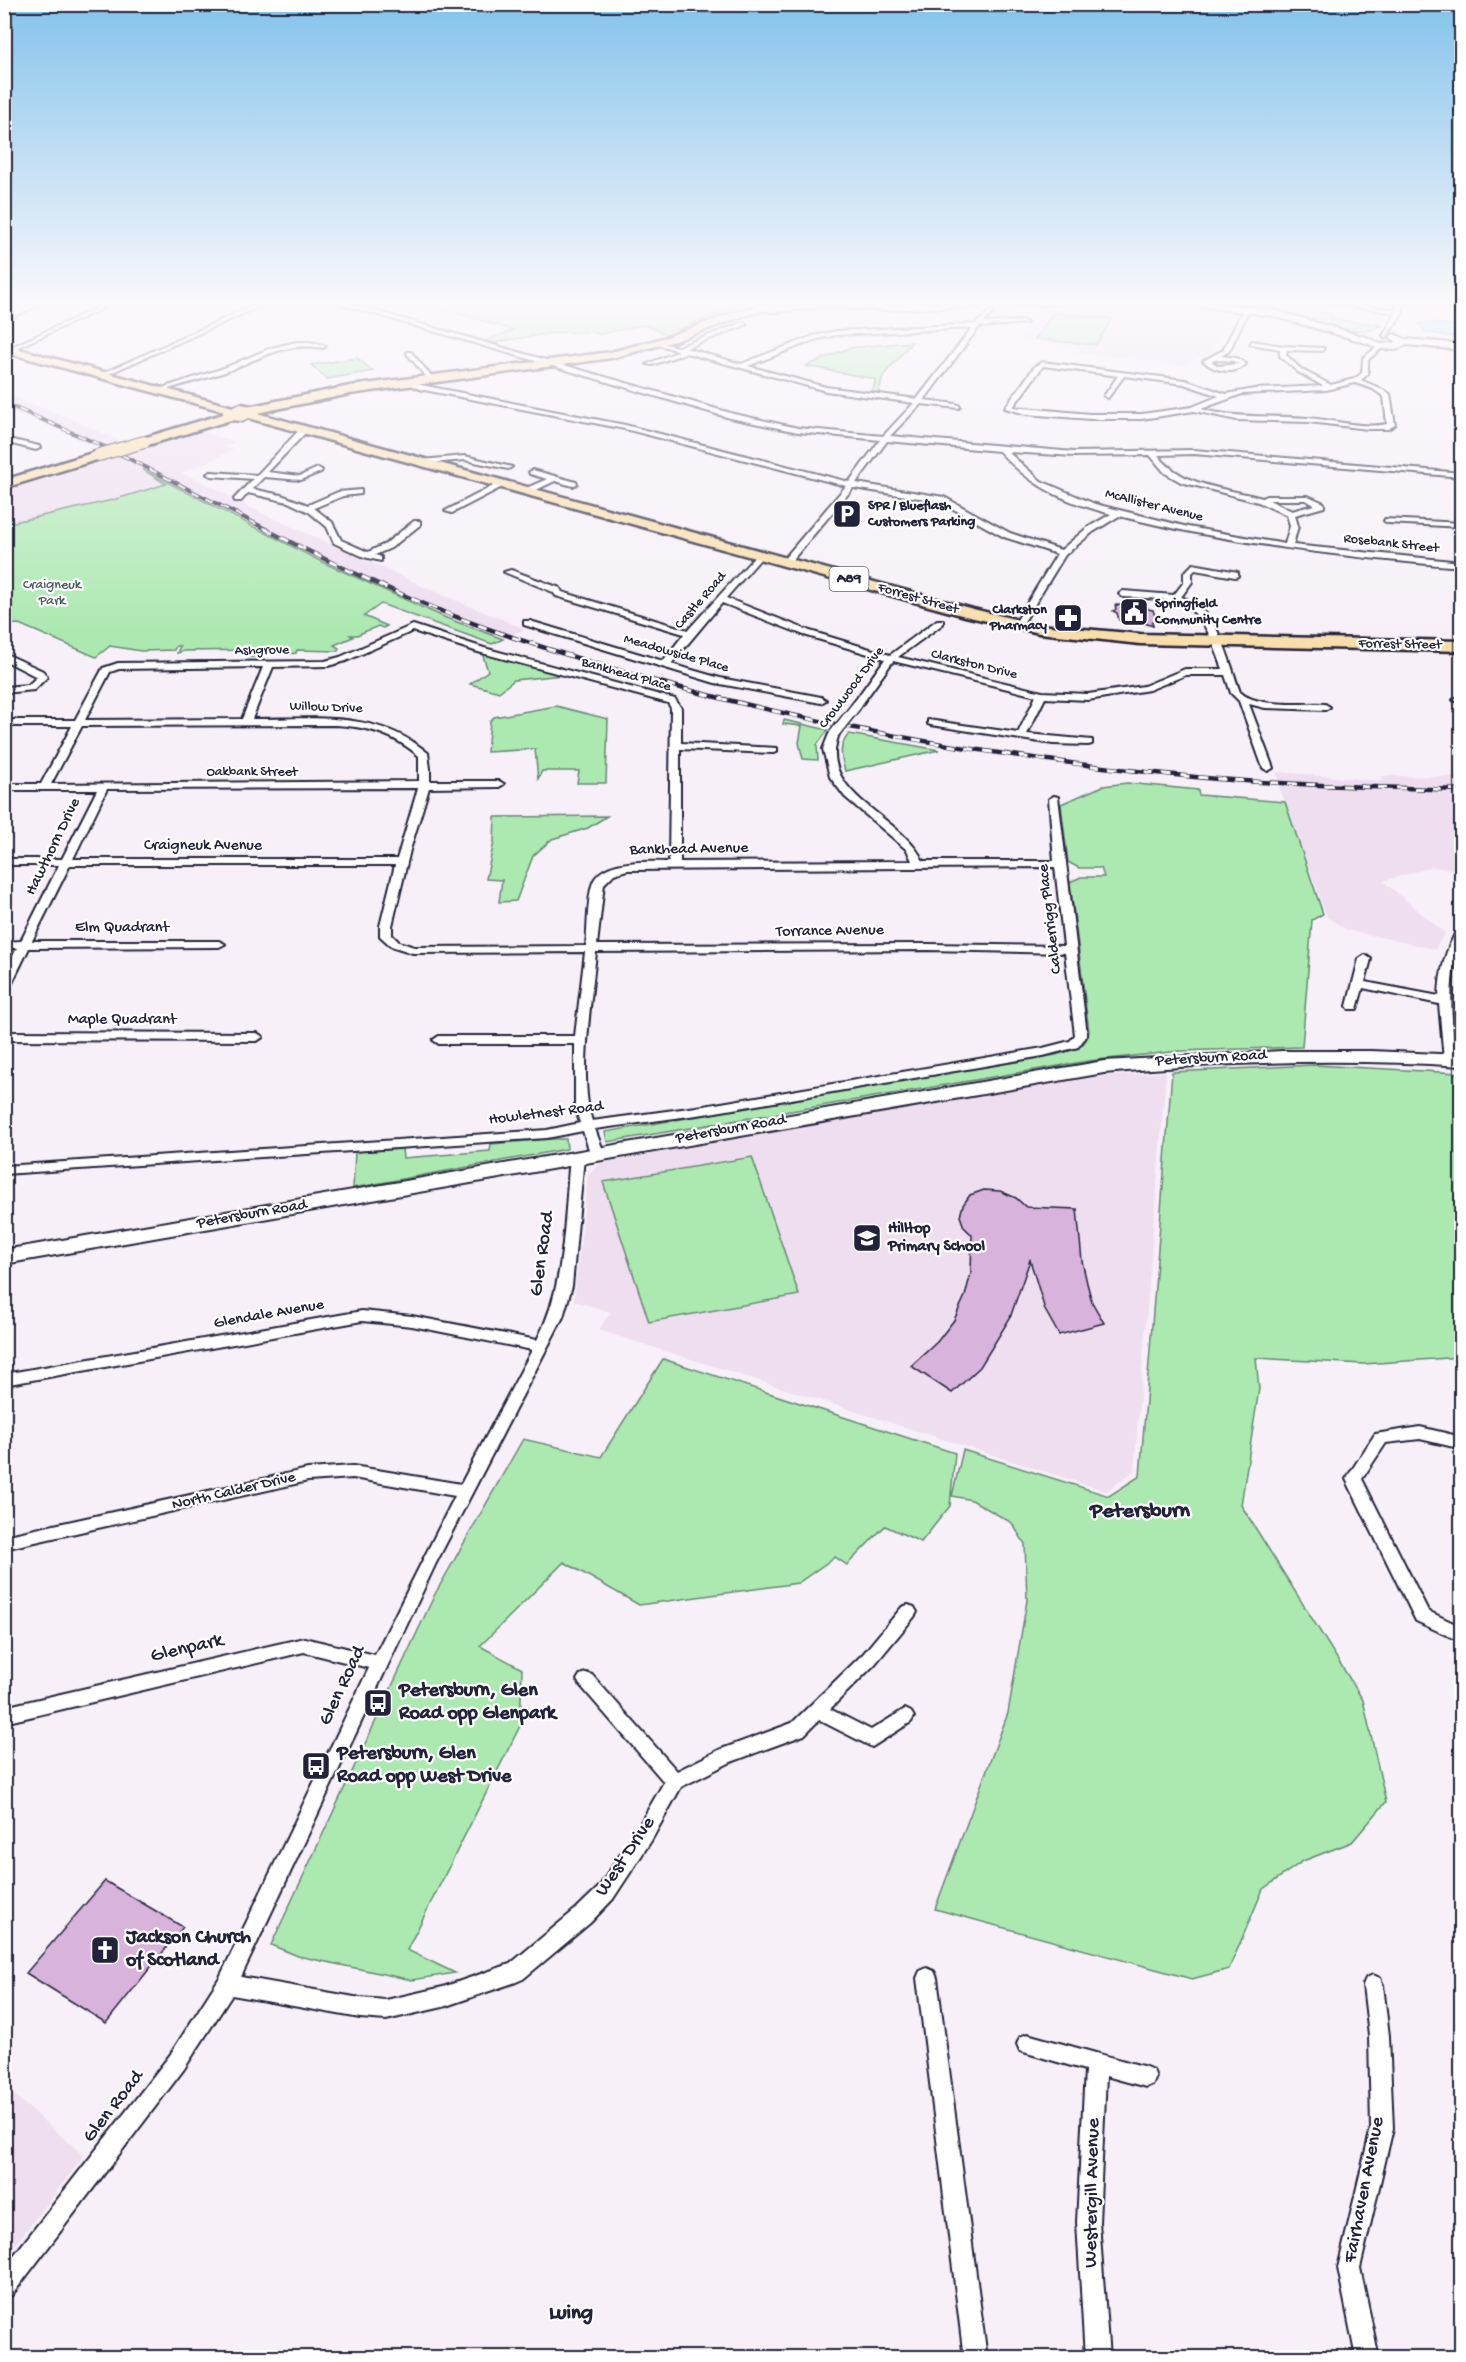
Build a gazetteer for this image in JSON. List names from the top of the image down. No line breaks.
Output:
{"streets":{"main road":["A89","Forrest Street","Petersburn Road"],"street":["McAllister Avenue","Rosebank Street","Castle Road","Ashgrove","Meadowside Place","Clarkston Drive","Bankhead Place","Crowwood Drive","Willow Drive","Oakbank Street","Craigneuk Avenue","Hawthorn Drive","Bankhead Avenue","Calderrigg Place","Elm Quadrant","Torrance Avenue","Maple Quadrant","Howletnest Road","Glen Road","Glendale Avenue","North Calder Drive","Glenpark","West Drive","Fairhaven Avenue","Westergill Avenue"]},"crossings":[["McAllister Avenue","Rosebank Street"],["A89","Forrest Street"],["Forrest Street","Castle Road"],["Castle Road","Meadowside Place"],["Castle Road","Clarkston Drive"],["Ashgrove","Bankhead Place"],["Ashgrove","Willow Drive"],["Clarkston Drive","Crowwood Drive"],["Bankhead Place","Bankhead Avenue"],["Crowwood Drive","Bankhead Avenue"],["Willow Drive","Oakbank Street"],["Willow Drive","Craigneuk Avenue"],["Willow Drive","Bankhead Avenue"],["Willow Drive","Torrance Avenue"],["Oakbank Street","Hawthorn Drive"],["Craigneuk Avenue","Hawthorn Drive"],["Hawthorn Drive","Elm Quadrant"],["Bankhead Avenue","Calderrigg Place"],["Bankhead Avenue","Torrance Avenue"],["Bankhead Avenue","Petersburn Road"],["Bankhead Avenue","Howletnest Road"],["Calderrigg Place","Torrance Avenue"],["Calderrigg Place","Howletnest Road"],["Petersburn Road","Glen Road"],["Glen Road","Glendale Avenue"],["Glen Road","North Calder Drive"],["Glen Road","Glenpark"],["Glen Road","West Drive"]],"districts":["Petersburn","Luing"],"parks":["Craigneuk Park"],"places":{"parking":["SPR / Blueflash Customers Parking"],"public building":["Springfield Community Centre"],"pharmacy":["Clarkston Pharmacy"],"school or university":["Hilltop Primary School"],"bus stop":["Petersburn, Glen Road opp Glenpark","Petersburn, Glen Road opp West Drive"],"church":["Jackson Church of Scotland"]}}
